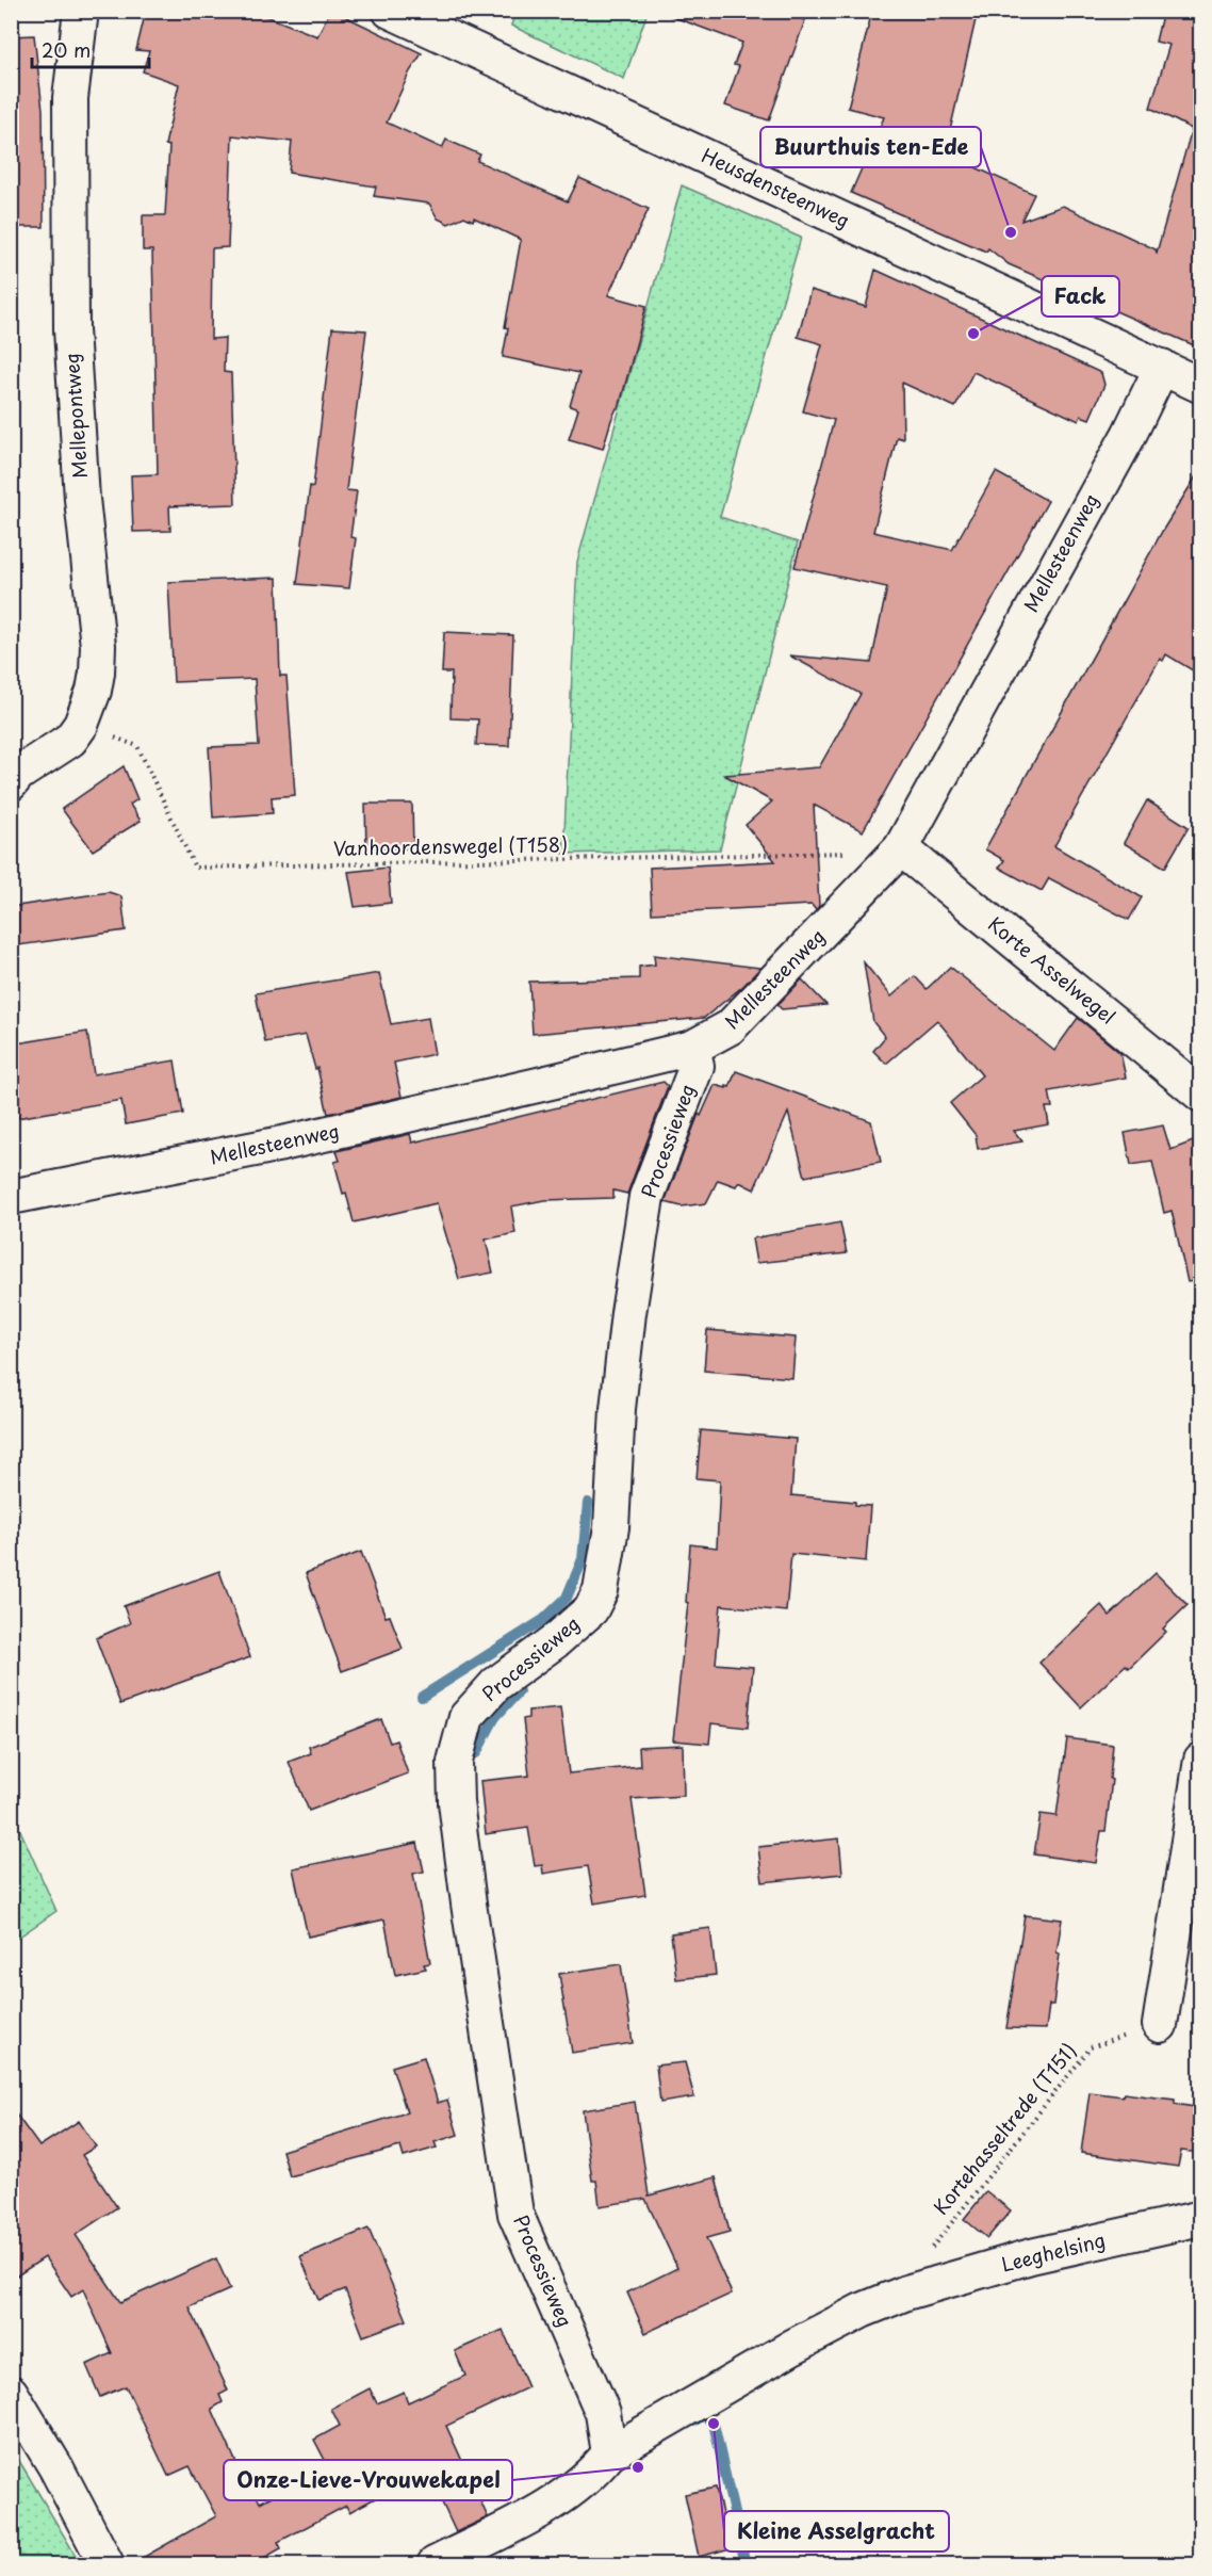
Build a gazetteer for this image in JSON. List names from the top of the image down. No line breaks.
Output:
{"streets":{"street":["Heusdensteenweg","Mellepontweg","Mellesteenweg","Korte Asselwegel","Processieweg","Leeghelsing"],"path":["Vanhoordenswegel (T158)","Kortehasseltrede (T151)"]},"crossings":[["Heusdensteenweg","Mellesteenweg"],["Mellepontweg","Vanhoordenswegel (T158)"],["Mellesteenweg","Vanhoordenswegel (T158)"],["Mellesteenweg","Korte Asselwegel"],["Mellesteenweg","Processieweg"],["Vanhoordenswegel (T158)","Korte Asselwegel"],["Kortehasseltrede (T151)","Leeghelsing"]],"places":["Buurthuis ten-Ede","Fack","Kleine Asselgracht","Onze-Lieve-Vrouwekapel"],"scale_bar":"20 m"}
